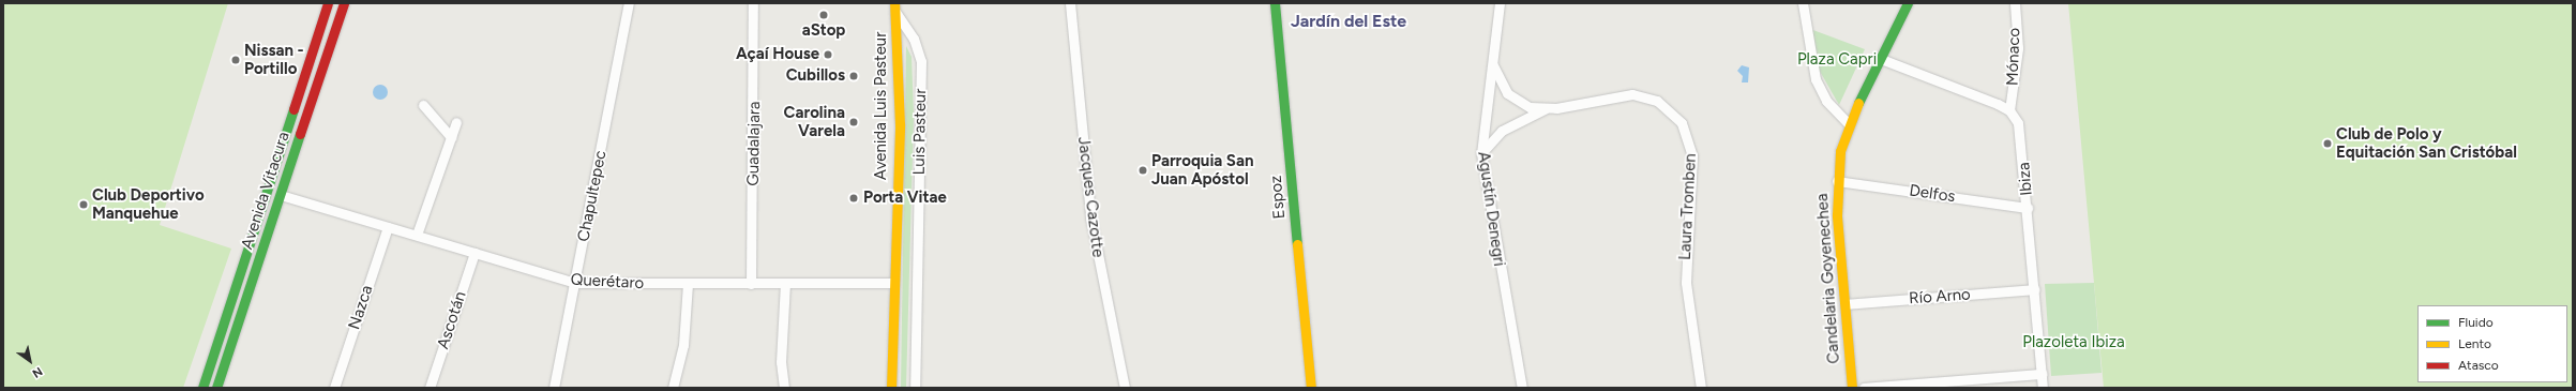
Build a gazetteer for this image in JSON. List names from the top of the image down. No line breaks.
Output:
{"streets":{"main road":["Avenida Luis Pasteur","Avenida Vitacura","Espoz","Candelaria Goyenechea"],"street":["Mónaco","Luis Pasteur","Guadalajara","Ibiza","Delfos","Chapultepec","Jacques Cazotte","Laura Tromben","Agustín Denegri","Querétaro","Río Arno","Nazca","Ascotán"]},"crossings":[["Mónaco","Ibiza"],["Avenida Luis Pasteur","Luis Pasteur"],["Avenida Luis Pasteur","Querétaro"],["Guadalajara","Querétaro"],["Ibiza","Delfos"],["Ibiza","Río Arno"],["Avenida Vitacura","Querétaro"],["Delfos","Candelaria Goyenechea"],["Chapultepec","Querétaro"],["Laura Tromben","Agustín Denegri"],["Candelaria Goyenechea","Río Arno"],["Querétaro","Nazca"],["Querétaro","Ascotán"]],"districts":["Jardín del Este"],"parks":["Plaza Capri","Plazoleta Ibiza"],"places":["aStop","Açaí House","Nissan - Portillo","Cubillos","Carolina Varela","Club de Polo y Equitación San Cristóbal","Parroquia San Juan Apóstol","Porta Vitae","Club Deportivo Manquehue"],"legend":["Fluido","Lento","Atasco"],"north":"bottom right"}
